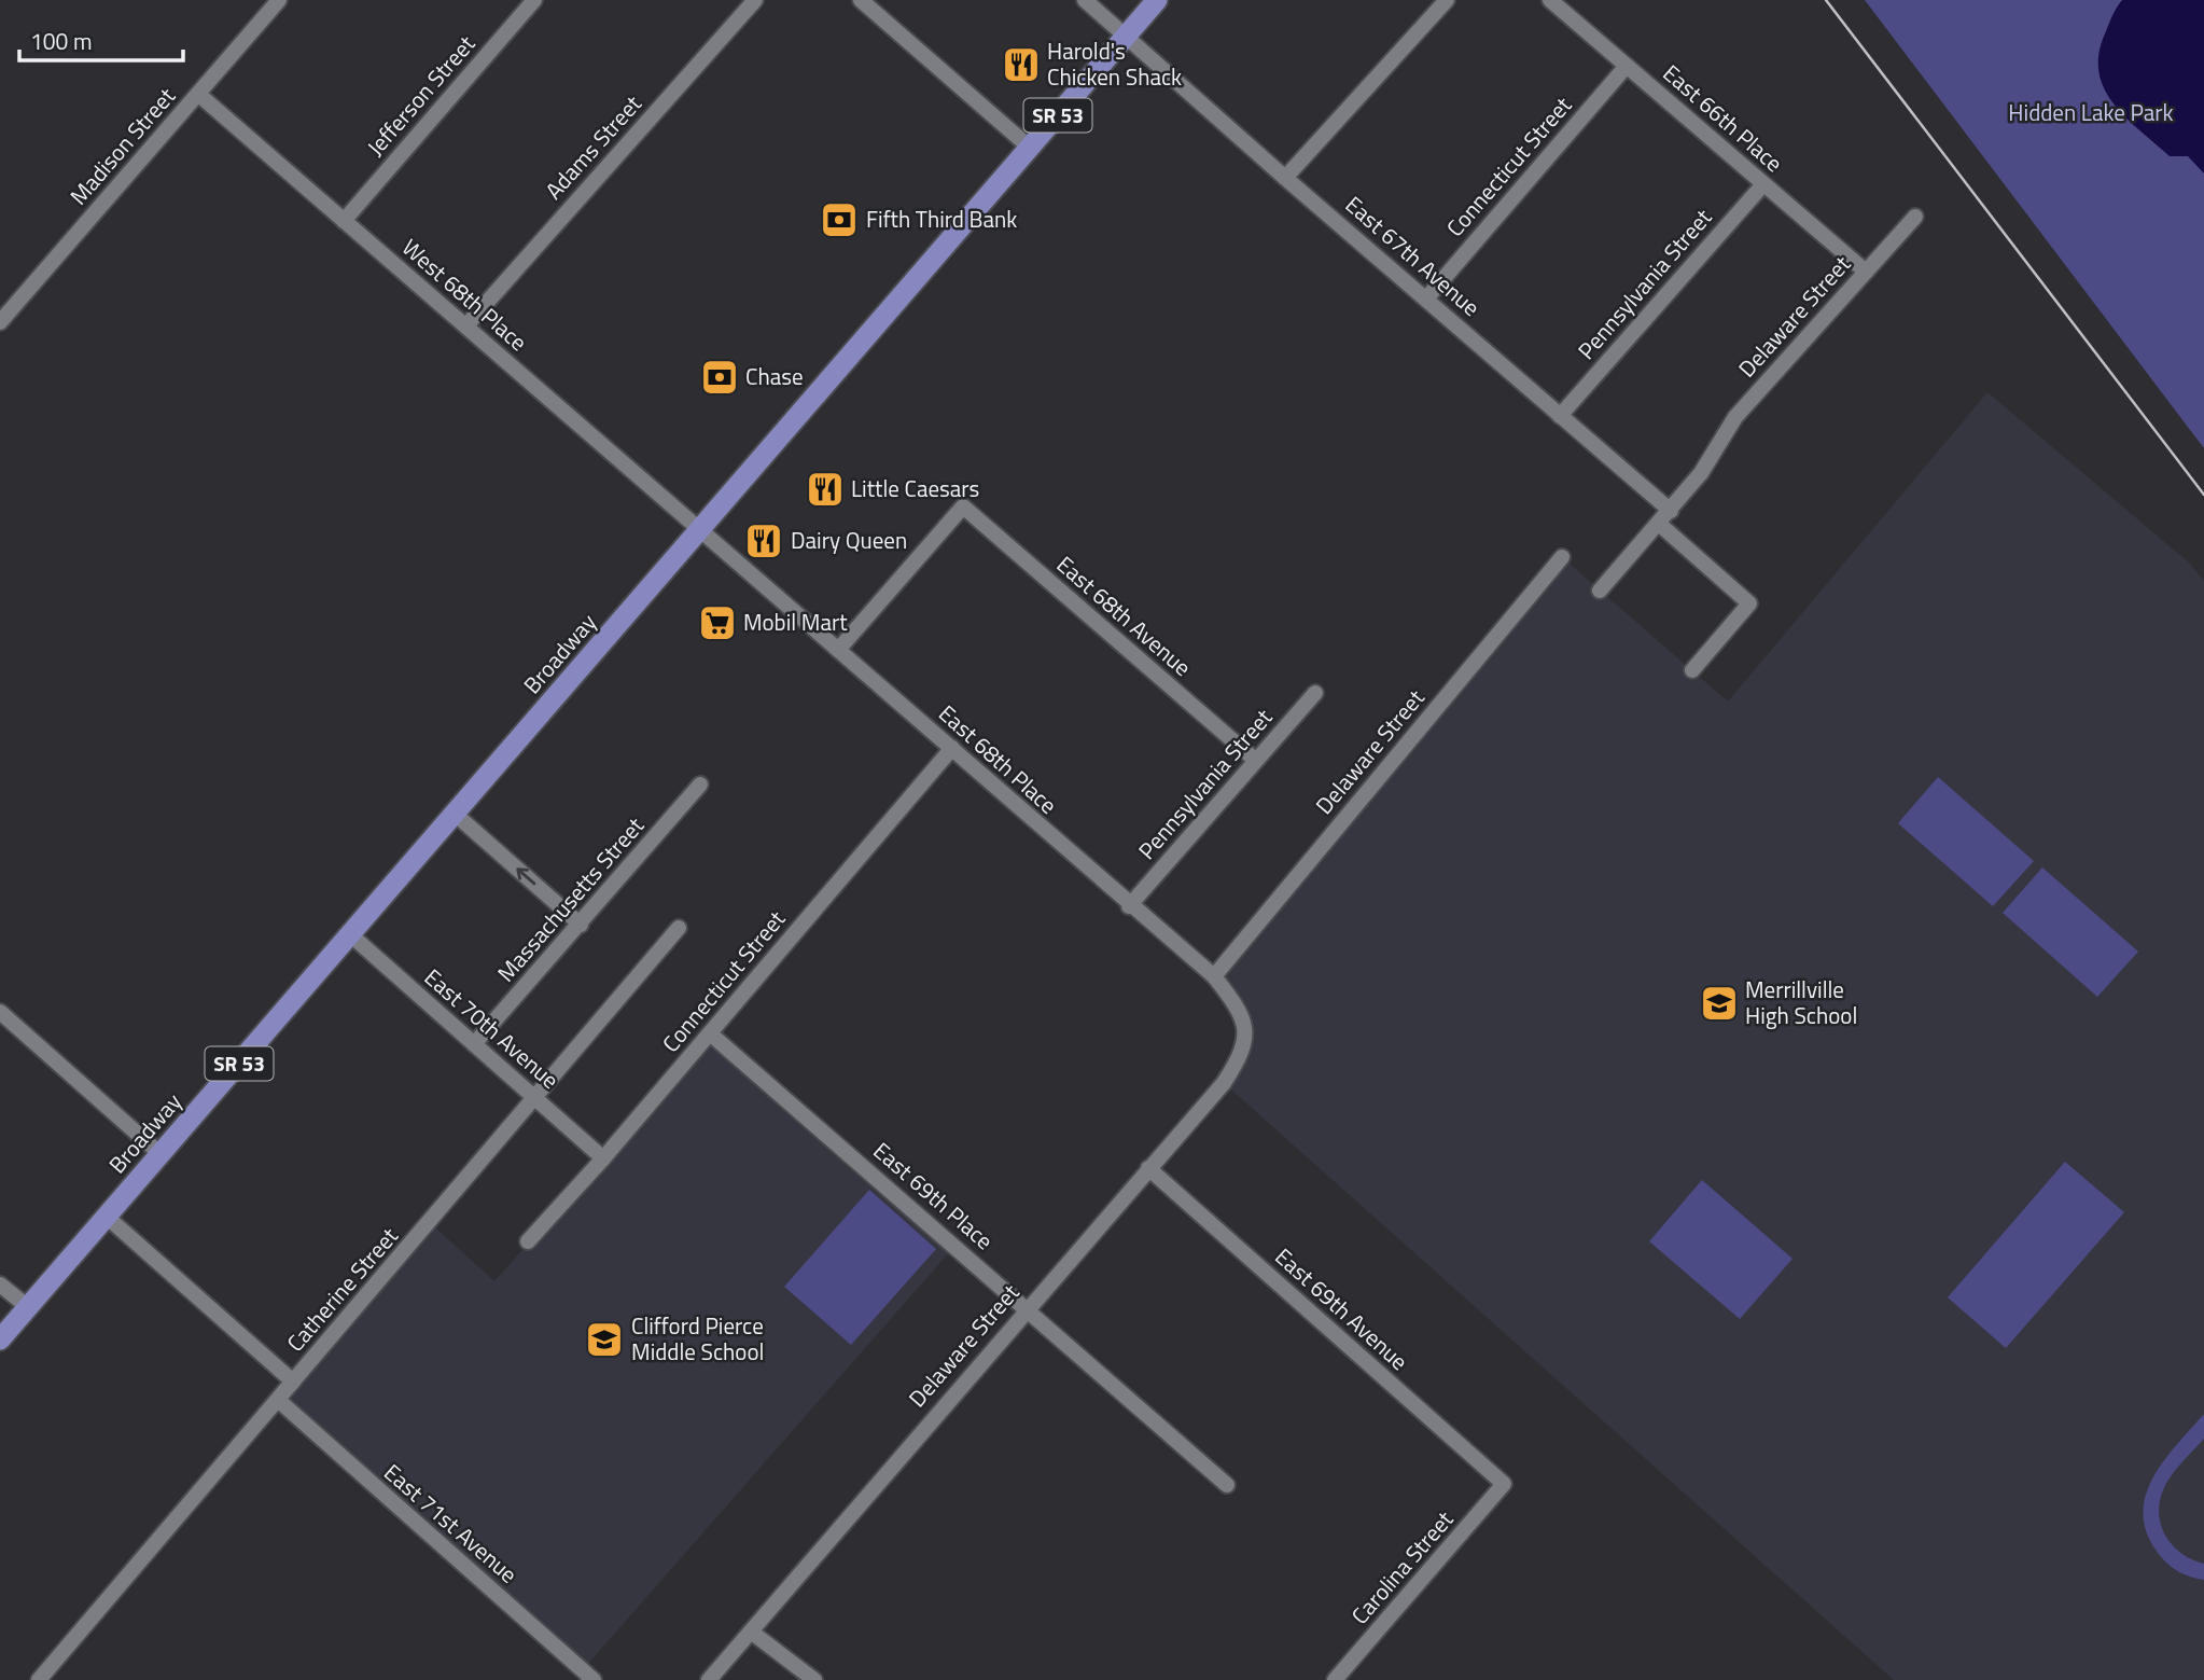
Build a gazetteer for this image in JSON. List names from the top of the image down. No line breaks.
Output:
{"streets":{"main road":["SR 53","Broadway"],"street":["Jefferson Street","East 66th Place","Madison Street","Adams Street","Connecticut Street","East 67th Avenue","Pennsylvania Street","West 68th Place","Delaware Street","East 68th Avenue","East 68th Place","Massachusetts Street","East 70th Avenue","East 69th Place","Catherine Street","East 69th Avenue","East 71st Avenue","Carolina Street"]},"crossings":[["Jefferson Street","West 68th Place"],["East 66th Place","Connecticut Street"],["East 66th Place","Pennsylvania Street"],["East 66th Place","Delaware Street"],["Madison Street","West 68th Place"],["Adams Street","West 68th Place"],["Connecticut Street","East 67th Avenue"],["Connecticut Street","East 68th Place"],["Connecticut Street","East 70th Avenue"],["Connecticut Street","East 69th Place"],["East 67th Avenue","Pennsylvania Street"],["East 67th Avenue","Delaware Street"],["East 67th Avenue","Broadway"],["Pennsylvania Street","East 68th Avenue"],["Pennsylvania Street","East 68th Place"],["West 68th Place","Broadway"],["West 68th Place","East 68th Place"],["Delaware Street","East 68th Place"],["Delaware Street","East 69th Place"],["Delaware Street","East 69th Avenue"],["East 68th Avenue","East 68th Place"],["Broadway","East 68th Place"],["Broadway","East 70th Avenue"],["Massachusetts Street","East 70th Avenue"],["East 70th Avenue","Catherine Street"],["Catherine Street","East 71st Avenue"],["East 69th Avenue","Carolina Street"]],"parks":["Hidden Lake Park"],"places":{"restaurant":["Harold's Chicken Shack","Little Caesars","Dairy Queen"],"bank":["Fifth Third Bank","Chase"],"supermarket":["Mobil Mart"],"school or university":["Merrillville High School","Clifford Pierce Middle School"]},"scale_bar":"100 m"}
